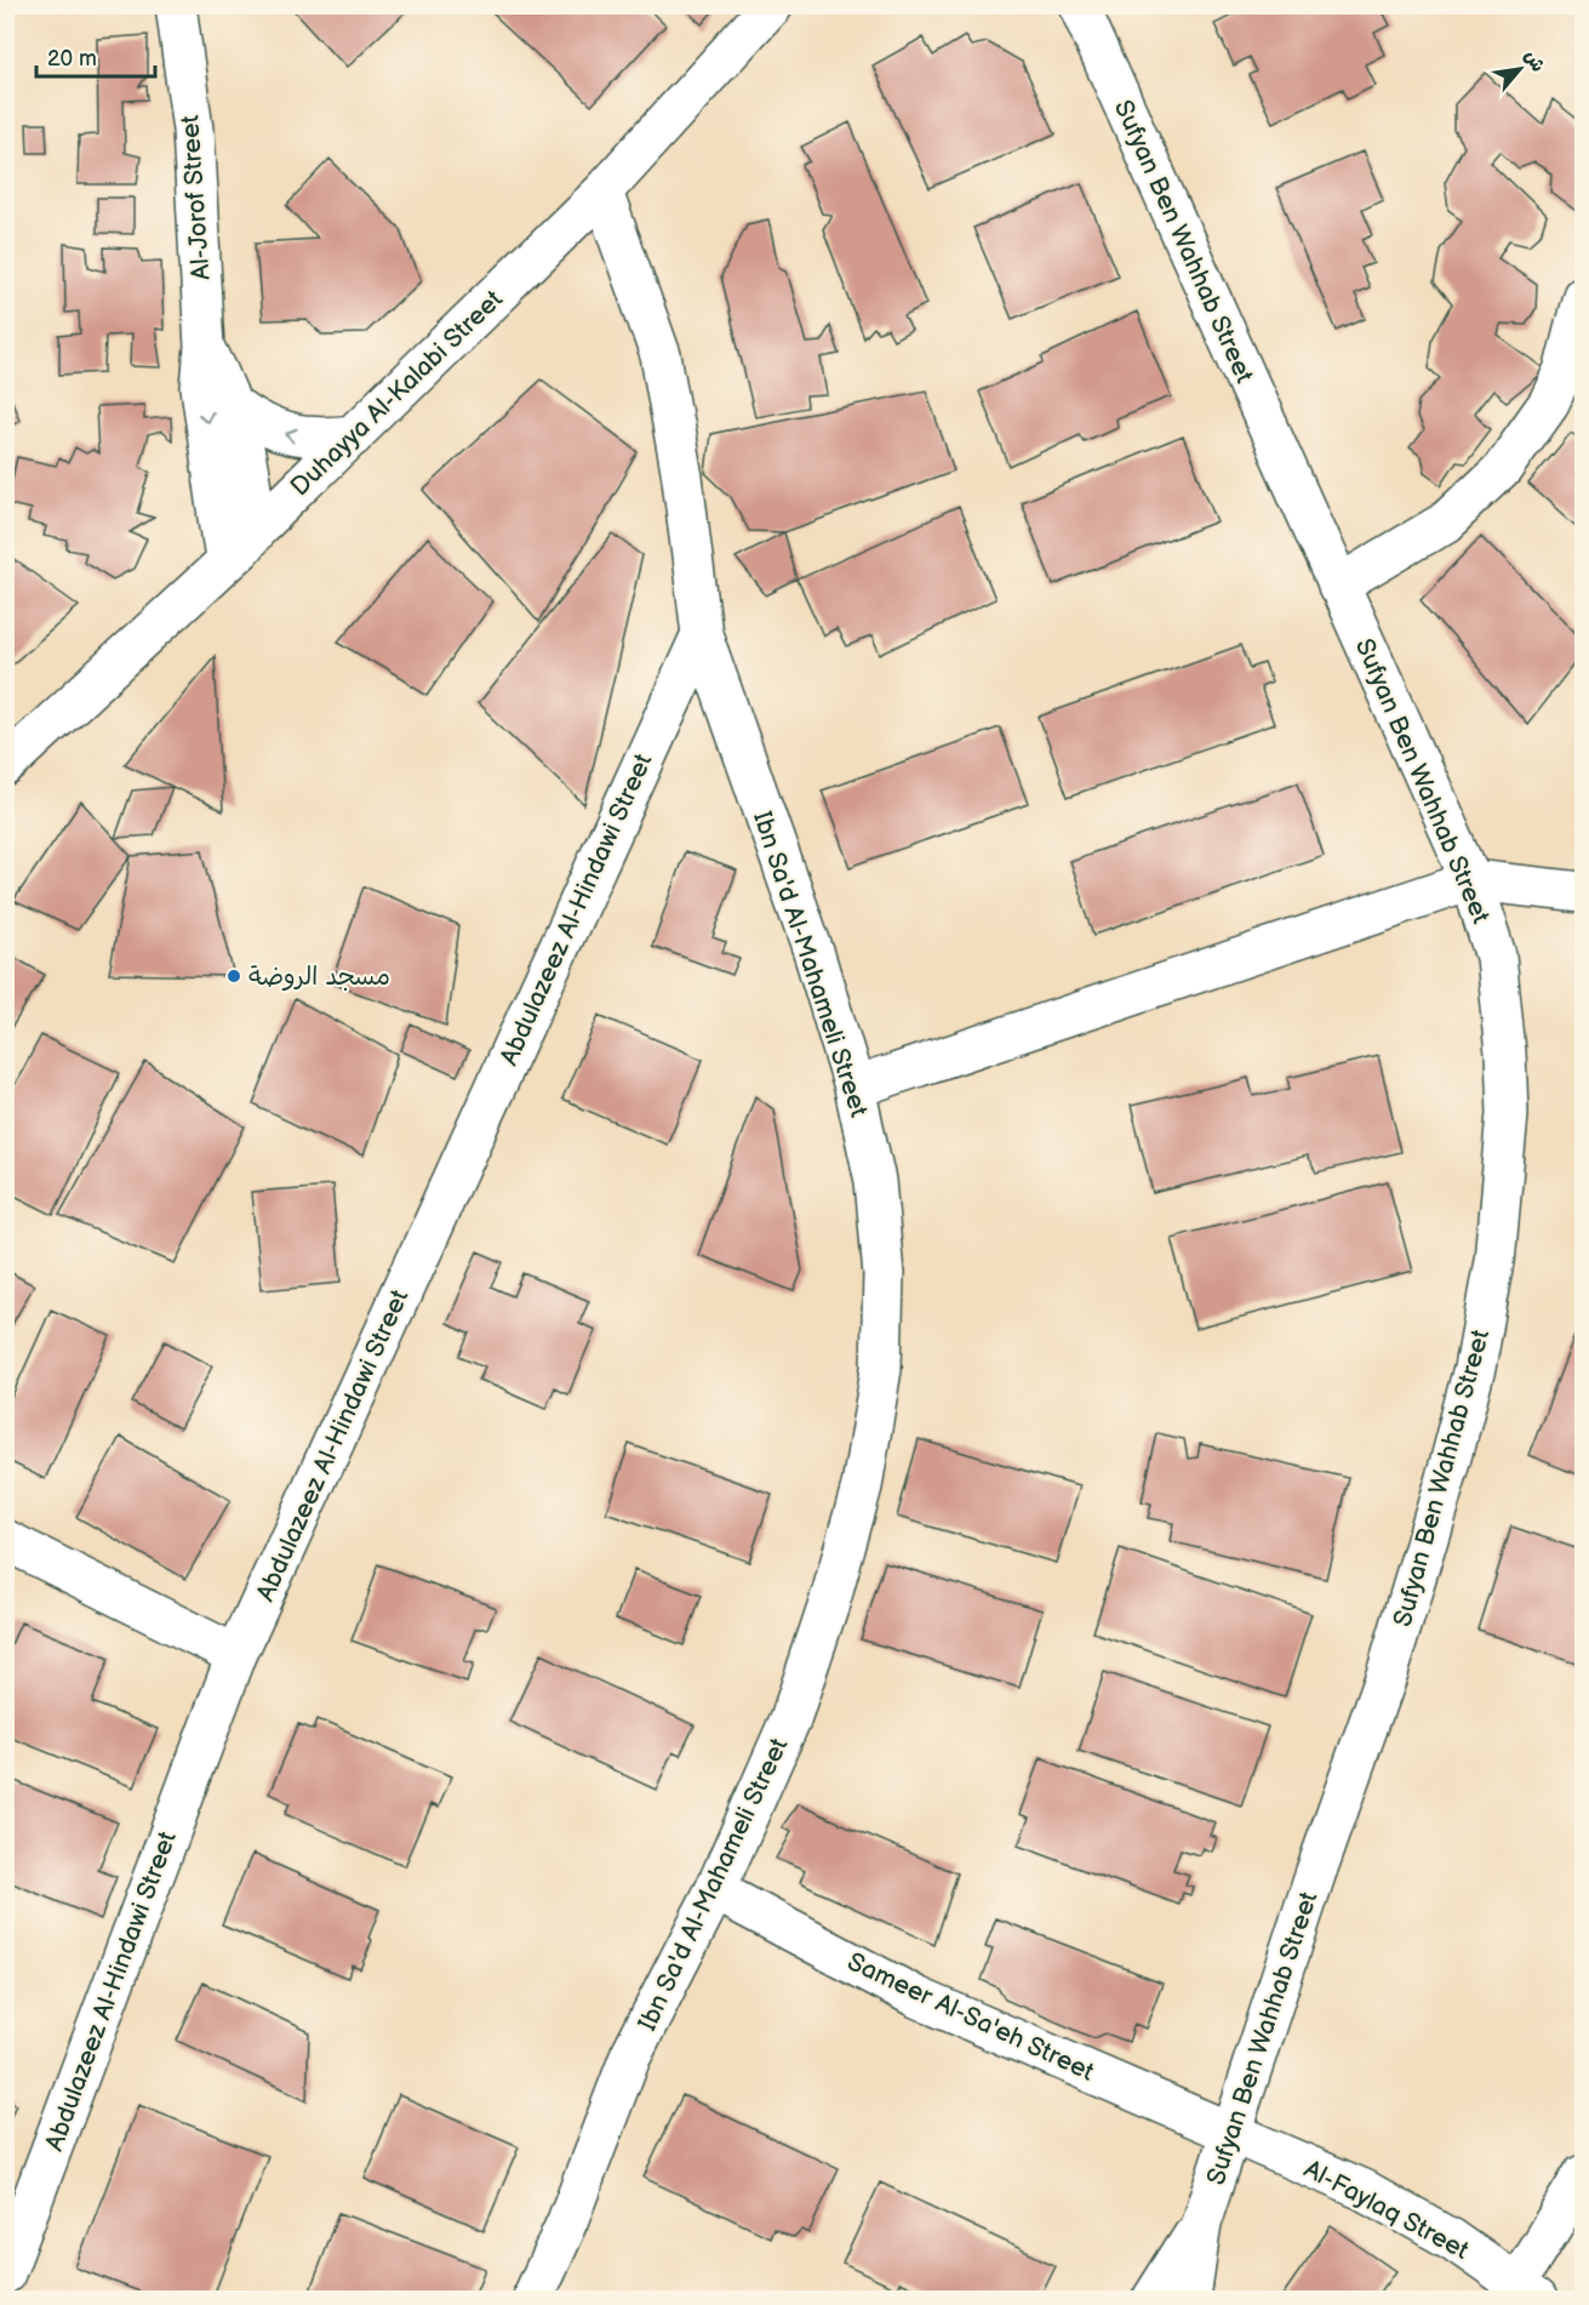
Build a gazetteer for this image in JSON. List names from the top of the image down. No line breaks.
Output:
{"streets":{"street":["Al-Jorof Street","Sufyan Ben Wahhab Street","Duhayya Al-Kalabi Street","Abdulazeez Al-Hindawi Street","Ibn Sa'd Al-Mahameli Street","Sameer Al-Sa'eh Street","Al-Faylaq Street"]},"crossings":[["Al-Jorof Street","Duhayya Al-Kalabi Street"],["Sufyan Ben Wahhab Street","Sameer Al-Sa'eh Street"],["Sufyan Ben Wahhab Street","Al-Faylaq Street"],["Duhayya Al-Kalabi Street","Ibn Sa'd Al-Mahameli Street"],["Abdulazeez Al-Hindawi Street","Ibn Sa'd Al-Mahameli Street"],["Ibn Sa'd Al-Mahameli Street","Sameer Al-Sa'eh Street"],["Sameer Al-Sa'eh Street","Al-Faylaq Street"]],"places":["مسجد الروضة"],"scale_bar":"20 m","north":"top right"}
